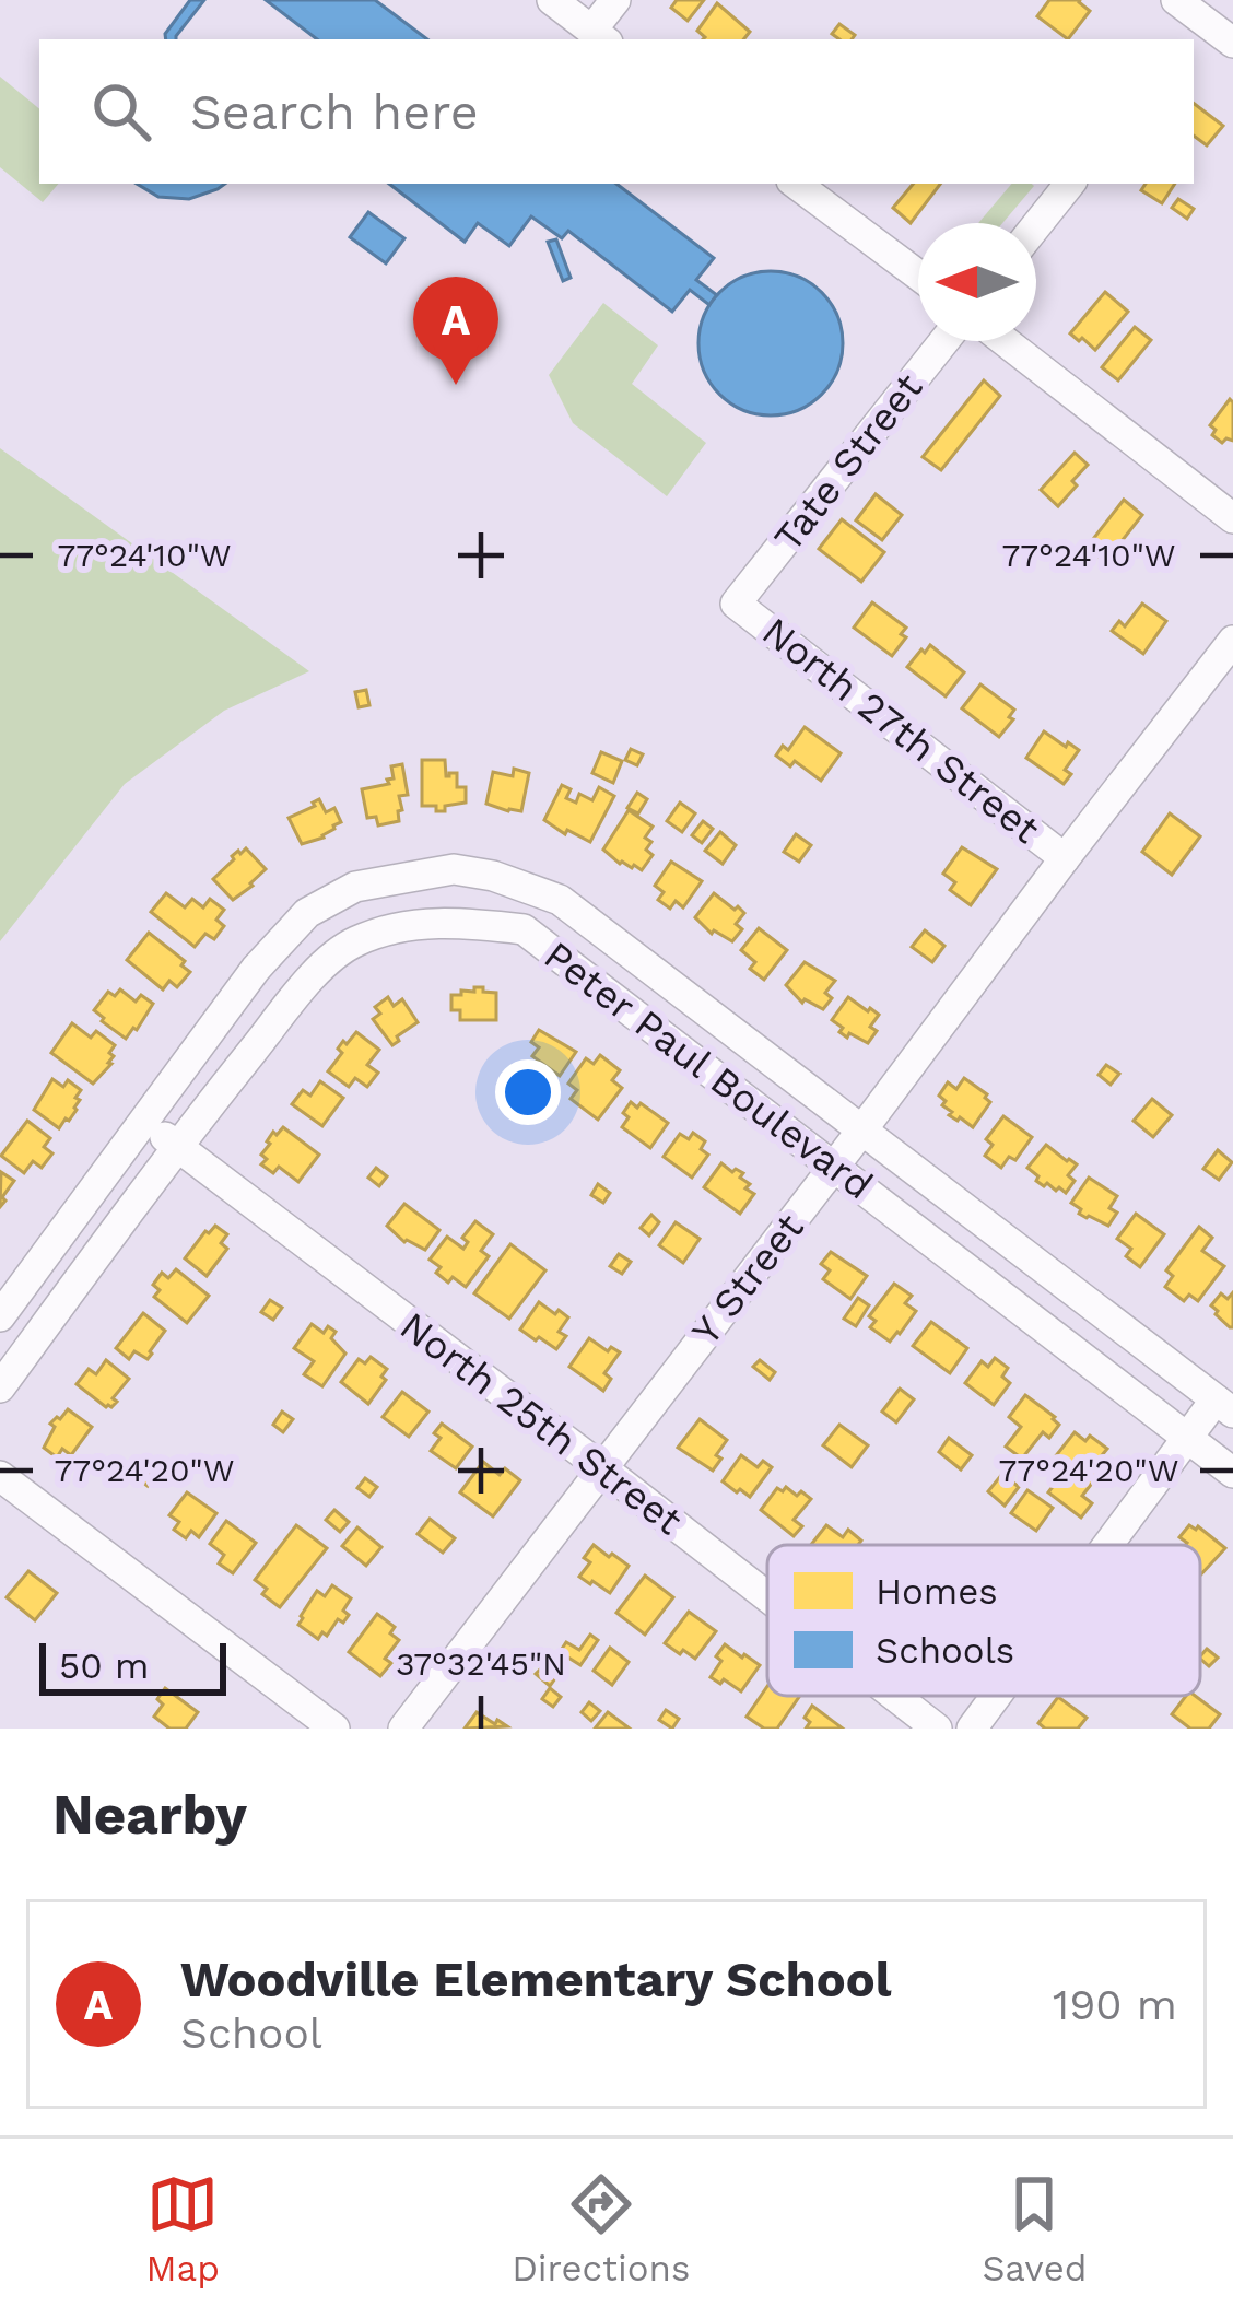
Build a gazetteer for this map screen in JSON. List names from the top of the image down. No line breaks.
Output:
{"streets":{"street":["Tate Street","North 27th Street","Peter Paul Boulevard","Y Street","North 25th Street"]},"crossings":[["Tate Street","North 27th Street"],["North 27th Street","Y Street"],["Peter Paul Boulevard","Y Street"],["Peter Paul Boulevard","North 25th Street"],["Y Street","North 25th Street"]],"legend":["Homes","Schools"],"scale_bar":"50 m","north":"left","page":{"search":"Search here","pins":"A","scale":"50 m","heading":"Nearby","list":[{"mark":"A","name":"Woodville Elementary School","note":"School","value":"190 m"}],"nav":["Map","Directions","Saved"]},"coordinates":["77°24'10\"W","77°24'20\"W","37°32'45\"N"]}
